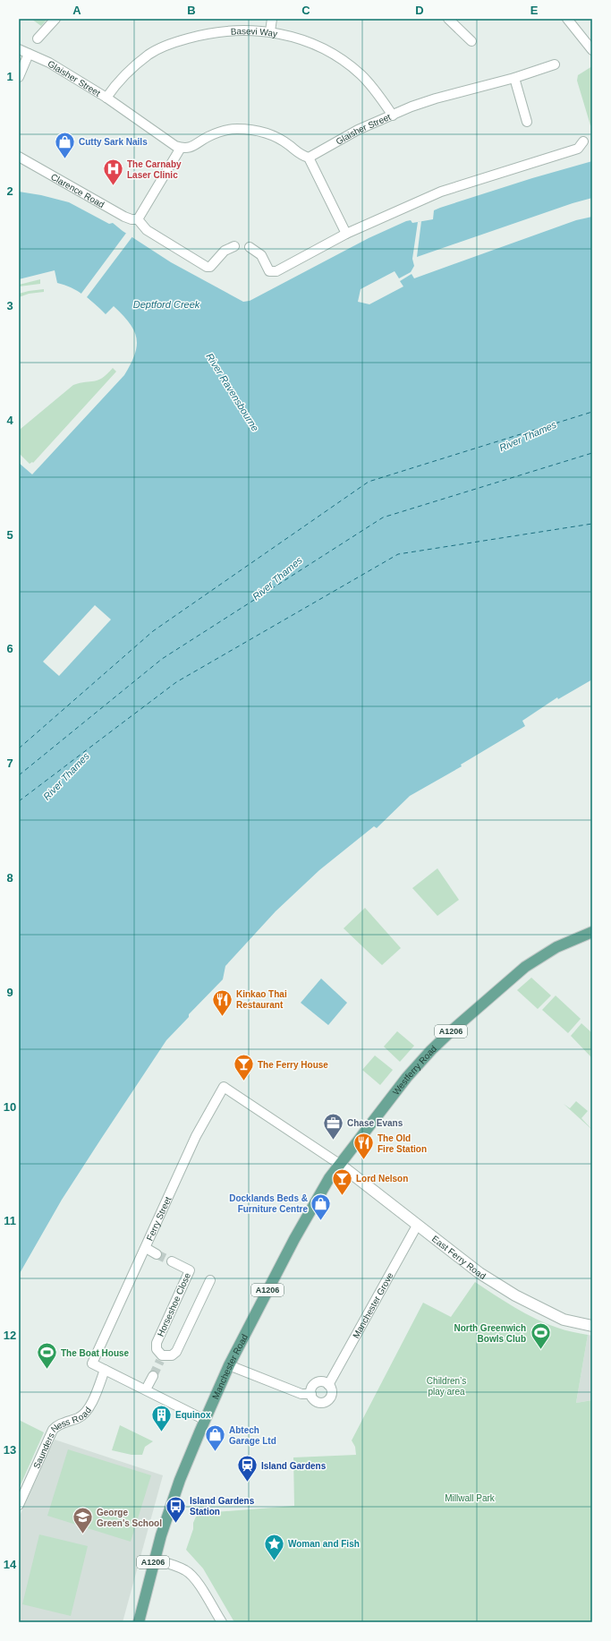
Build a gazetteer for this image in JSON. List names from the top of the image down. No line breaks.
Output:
{"streets":{"main road":["A1206","Westferry Road","Manchester Road"],"street":["Basevi Way","Glaisher Street","Clarence Road","Ferry Street","East Ferry Road","Horseshoe Close","Manchester Grove","Saunders Ness Road"]},"crossings":[["Basevi Way","Glaisher Street"],["Westferry Road","Ferry Street"],["Westferry Road","East Ferry Road"],["Westferry Road","Manchester Road"],["Ferry Street","East Ferry Road"],["Ferry Street","Manchester Road"],["Ferry Street","Saunders Ness Road"],["East Ferry Road","Manchester Grove"],["East Ferry Road","Manchester Road"],["Manchester Grove","Manchester Road"]],"water":["Deptford Creek","River Ravensbourne","River Thames"],"parks":["Children’s play area","Millwall Park"],"places":{"shop":["Cutty Sark Nails","Docklands Beds & Furniture Centre","Abtech Garage Ltd"],"hospital":["The Carnaby Laser Clinic"],"restaurant":["Kinkao Thai Restaurant","The Old Fire Station"],"bar":["The Ferry House","Lord Nelson"],"office":["Chase Evans"],"sports":["North Greenwich Bowls Club","The Boat House"],"building":["Equinox"],"station":["Island Gardens"],"bus stop":["Island Gardens Station"],"school or university":["George Green's School"],"place":["Woman and Fish"]},"grid":{"columns":["A","B","C","D","E"],"rows":["1","2","3","4","5","6","7","8","9","10","11","12","13","14"]}}
